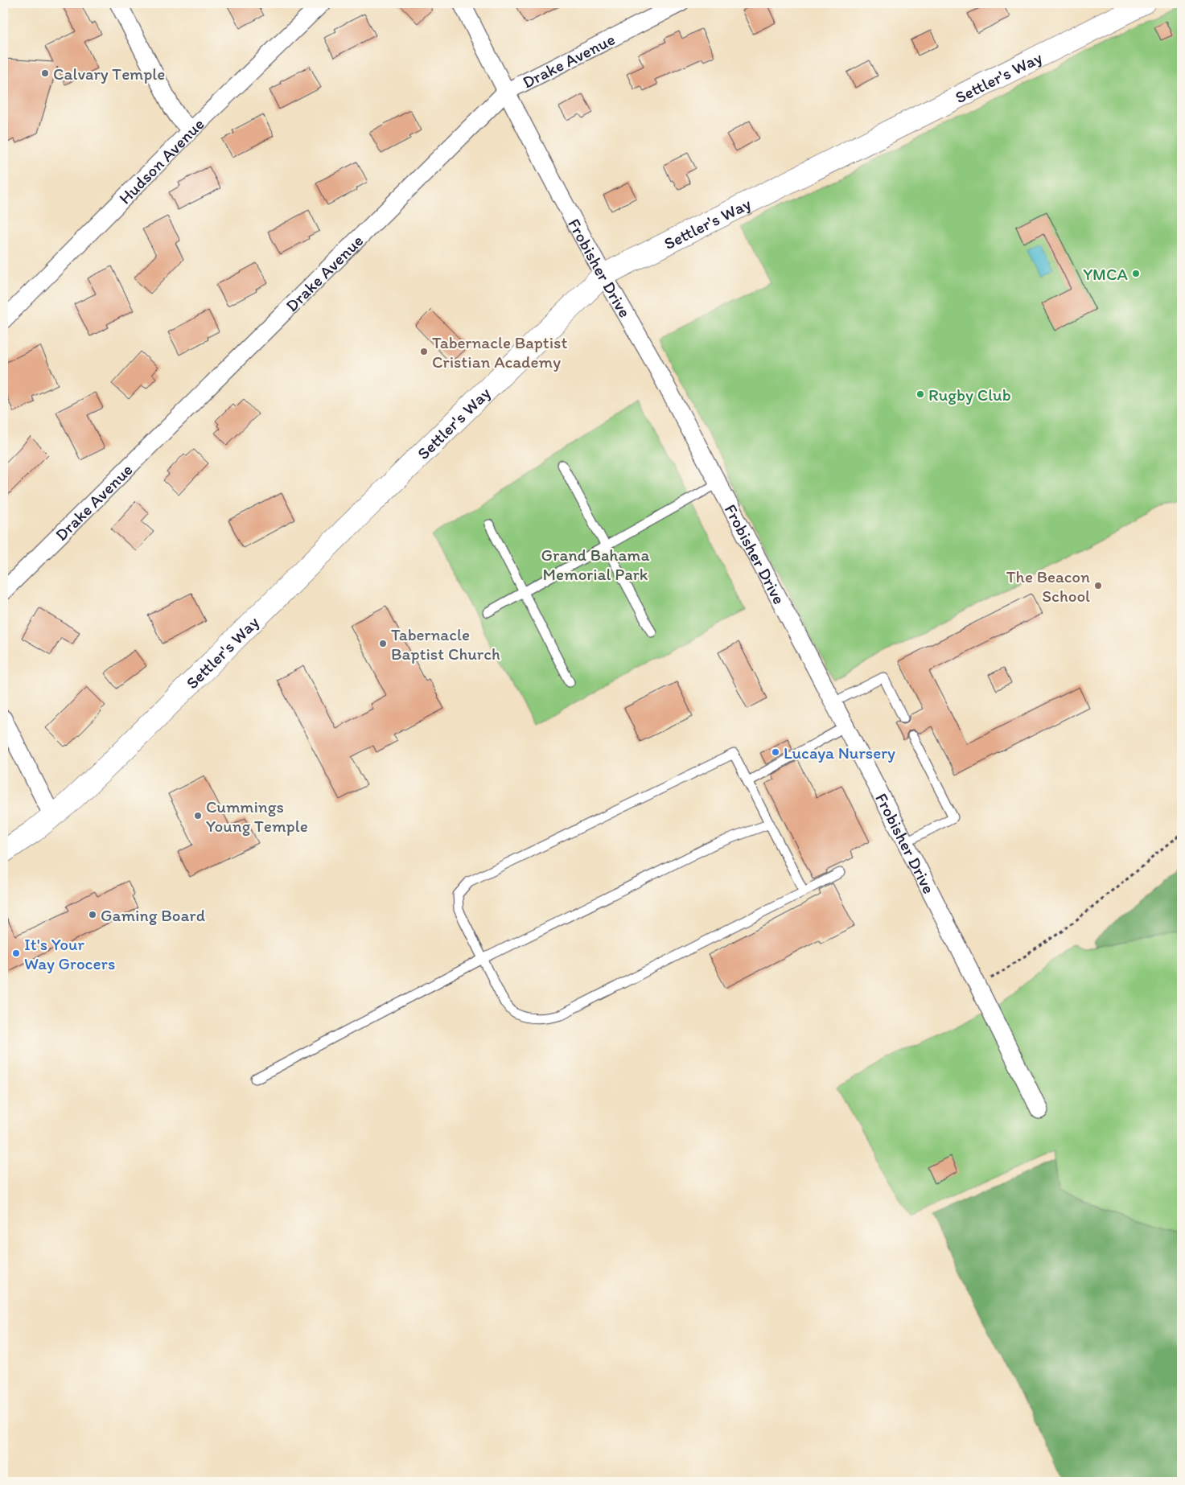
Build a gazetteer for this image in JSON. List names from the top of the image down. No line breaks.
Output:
{"streets":{"main road":["Settler's Way"],"street":["Drake Avenue","Hudson Avenue","Frobisher Drive"]},"crossings":[["Drake Avenue","Frobisher Drive"],["Settler's Way","Frobisher Drive"]],"parks":["Grand Bahama Memorial Park"],"places":["Calvary Temple","YMCA","Tabernacle Baptist Cristian Academy","Rugby Club","The Beacon School","Tabernacle Baptist Church","Lucaya Nursery","Cummings Young Temple","Gaming Board","It's Your Way Grocers"]}
